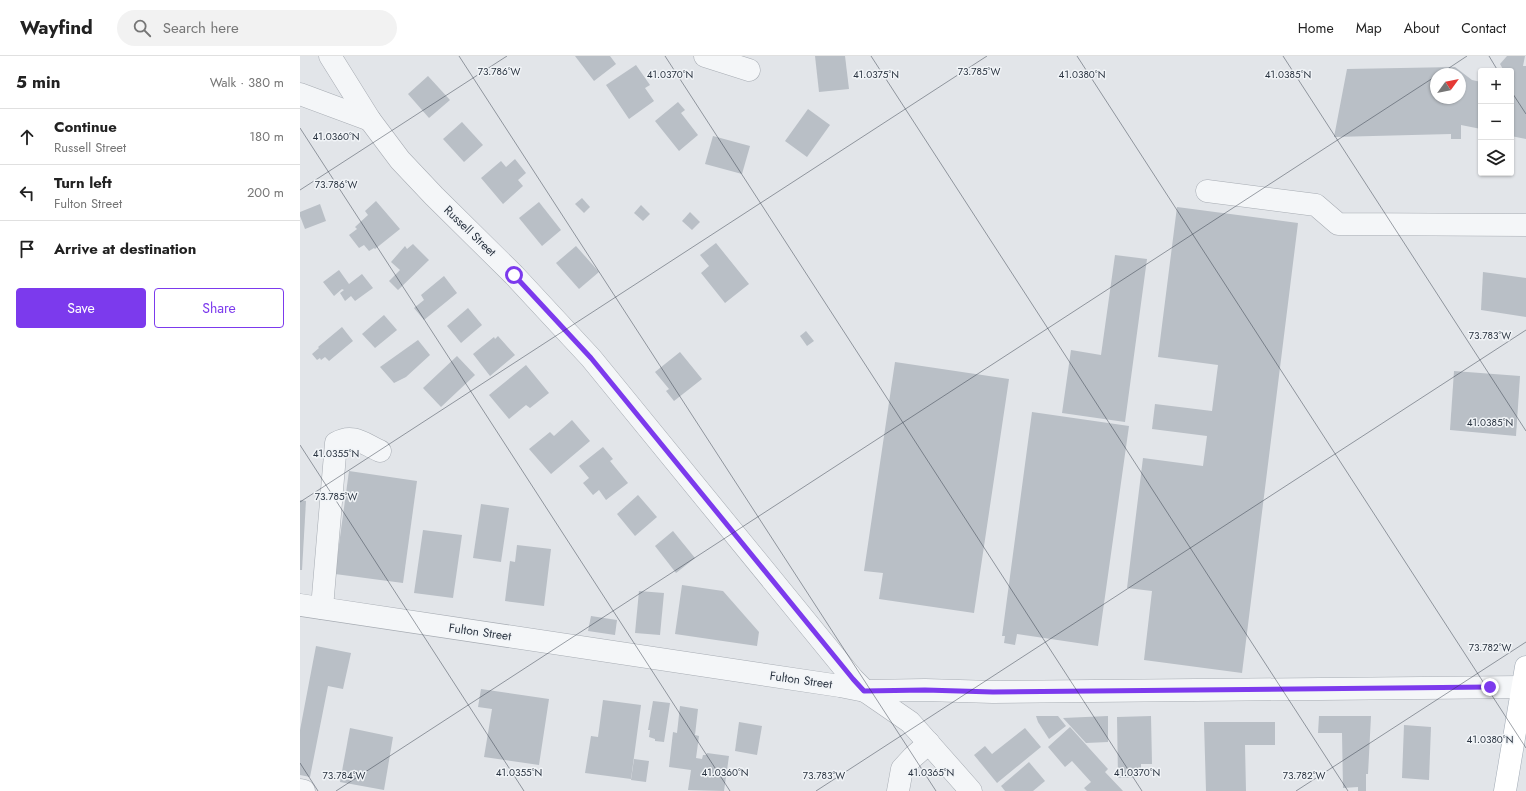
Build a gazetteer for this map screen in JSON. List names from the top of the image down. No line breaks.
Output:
{"streets":{"street":["Russell Street","Fulton Street"]},"crossings":[["Russell Street","Fulton Street"]],"north":"top right","page":{"header":"Wayfind","search":"Search here","nav":["Home","Map","About","Contact"],"heading":["5 min","Walk · 380 m"],"map_buttons":["+","−"],"list":[["Continue","Russell Street","180 m"],["Turn left","Fulton Street","200 m"],"Arrive at destination"],"buttons":["Save","Share"]},"coordinates":["73.786°W","73.785°W","41.0370°N","41.0380°N","41.0375°N","41.0385°N","41.0360°N","73.783°W","41.0355°N","73.782°W","41.0365°N","73.784°W"]}
